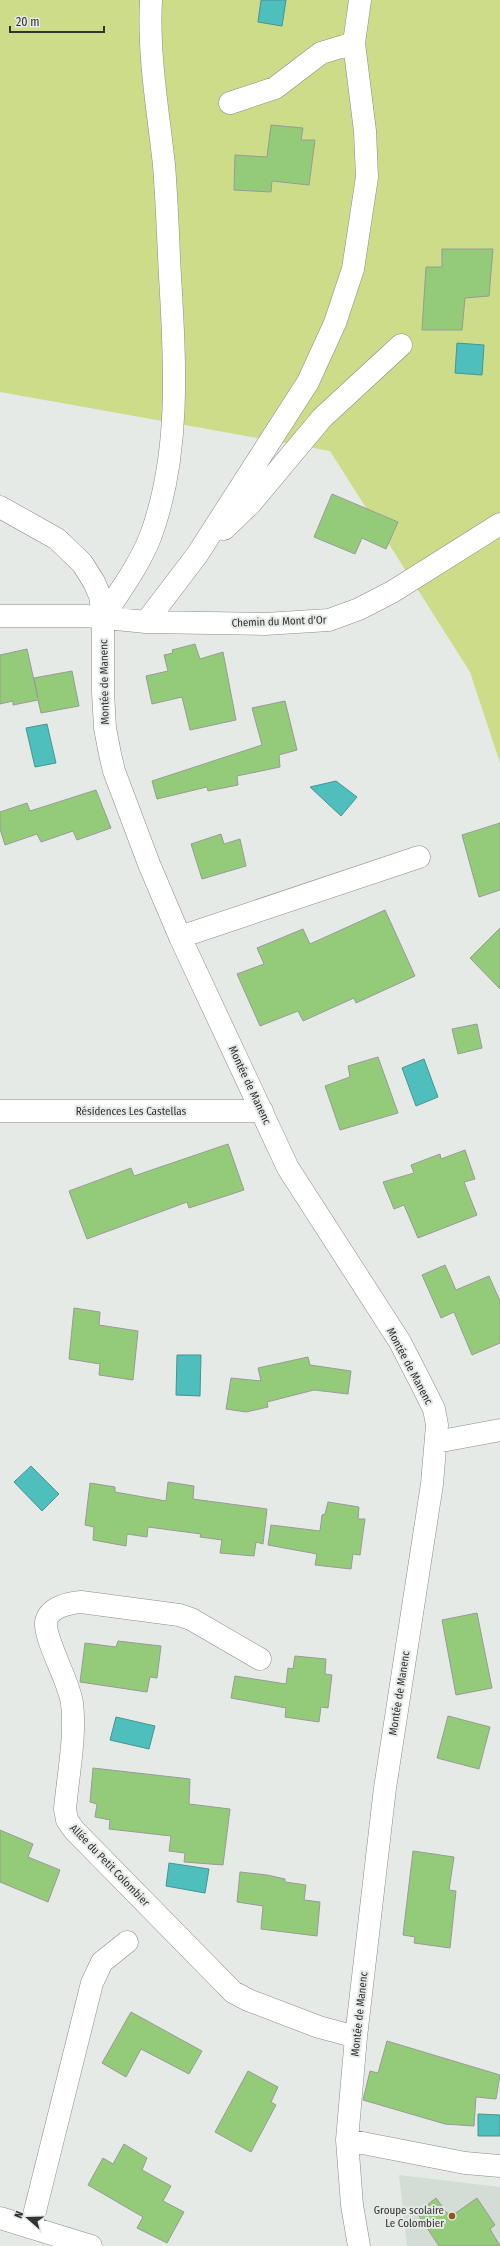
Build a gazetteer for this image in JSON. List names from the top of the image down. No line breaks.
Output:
{"streets":{"street":["Chemin du Mont d'Or","Montée de Manenc","Résidences Les Castellas","Allée du Petit Colombier"]},"crossings":[["Chemin du Mont d'Or","Montée de Manenc"],["Montée de Manenc","Résidences Les Castellas"],["Montée de Manenc","Allée du Petit Colombier"]],"places":["Groupe scolaire Le Colombier"],"scale_bar":"20 m","north":"left"}
